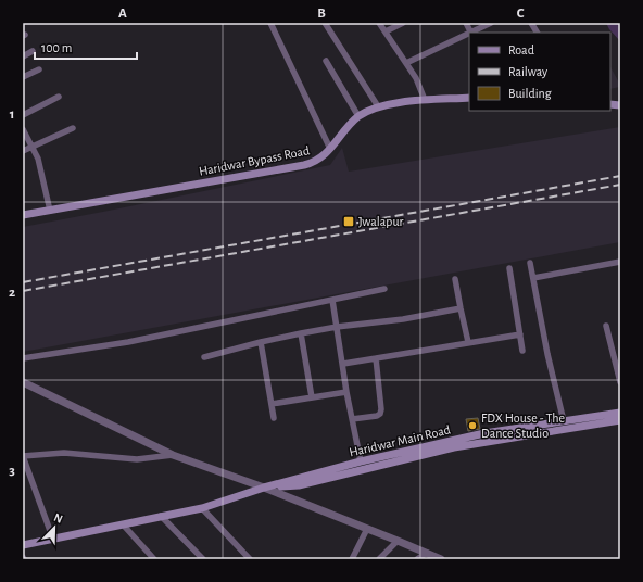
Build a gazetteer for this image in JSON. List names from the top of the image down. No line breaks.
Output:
{"streets":{"main road":["Haridwar Bypass Road","Haridwar Main Road"]},"places":{"transit":["Jwalapur"],"other":["FDX House - The Dance Studio"]},"legend":["Road","Railway","Building"],"scale_bar":"100 m","north":"top right","grid":{"columns":["A","B","C"],"rows":["1","2","3"]}}
